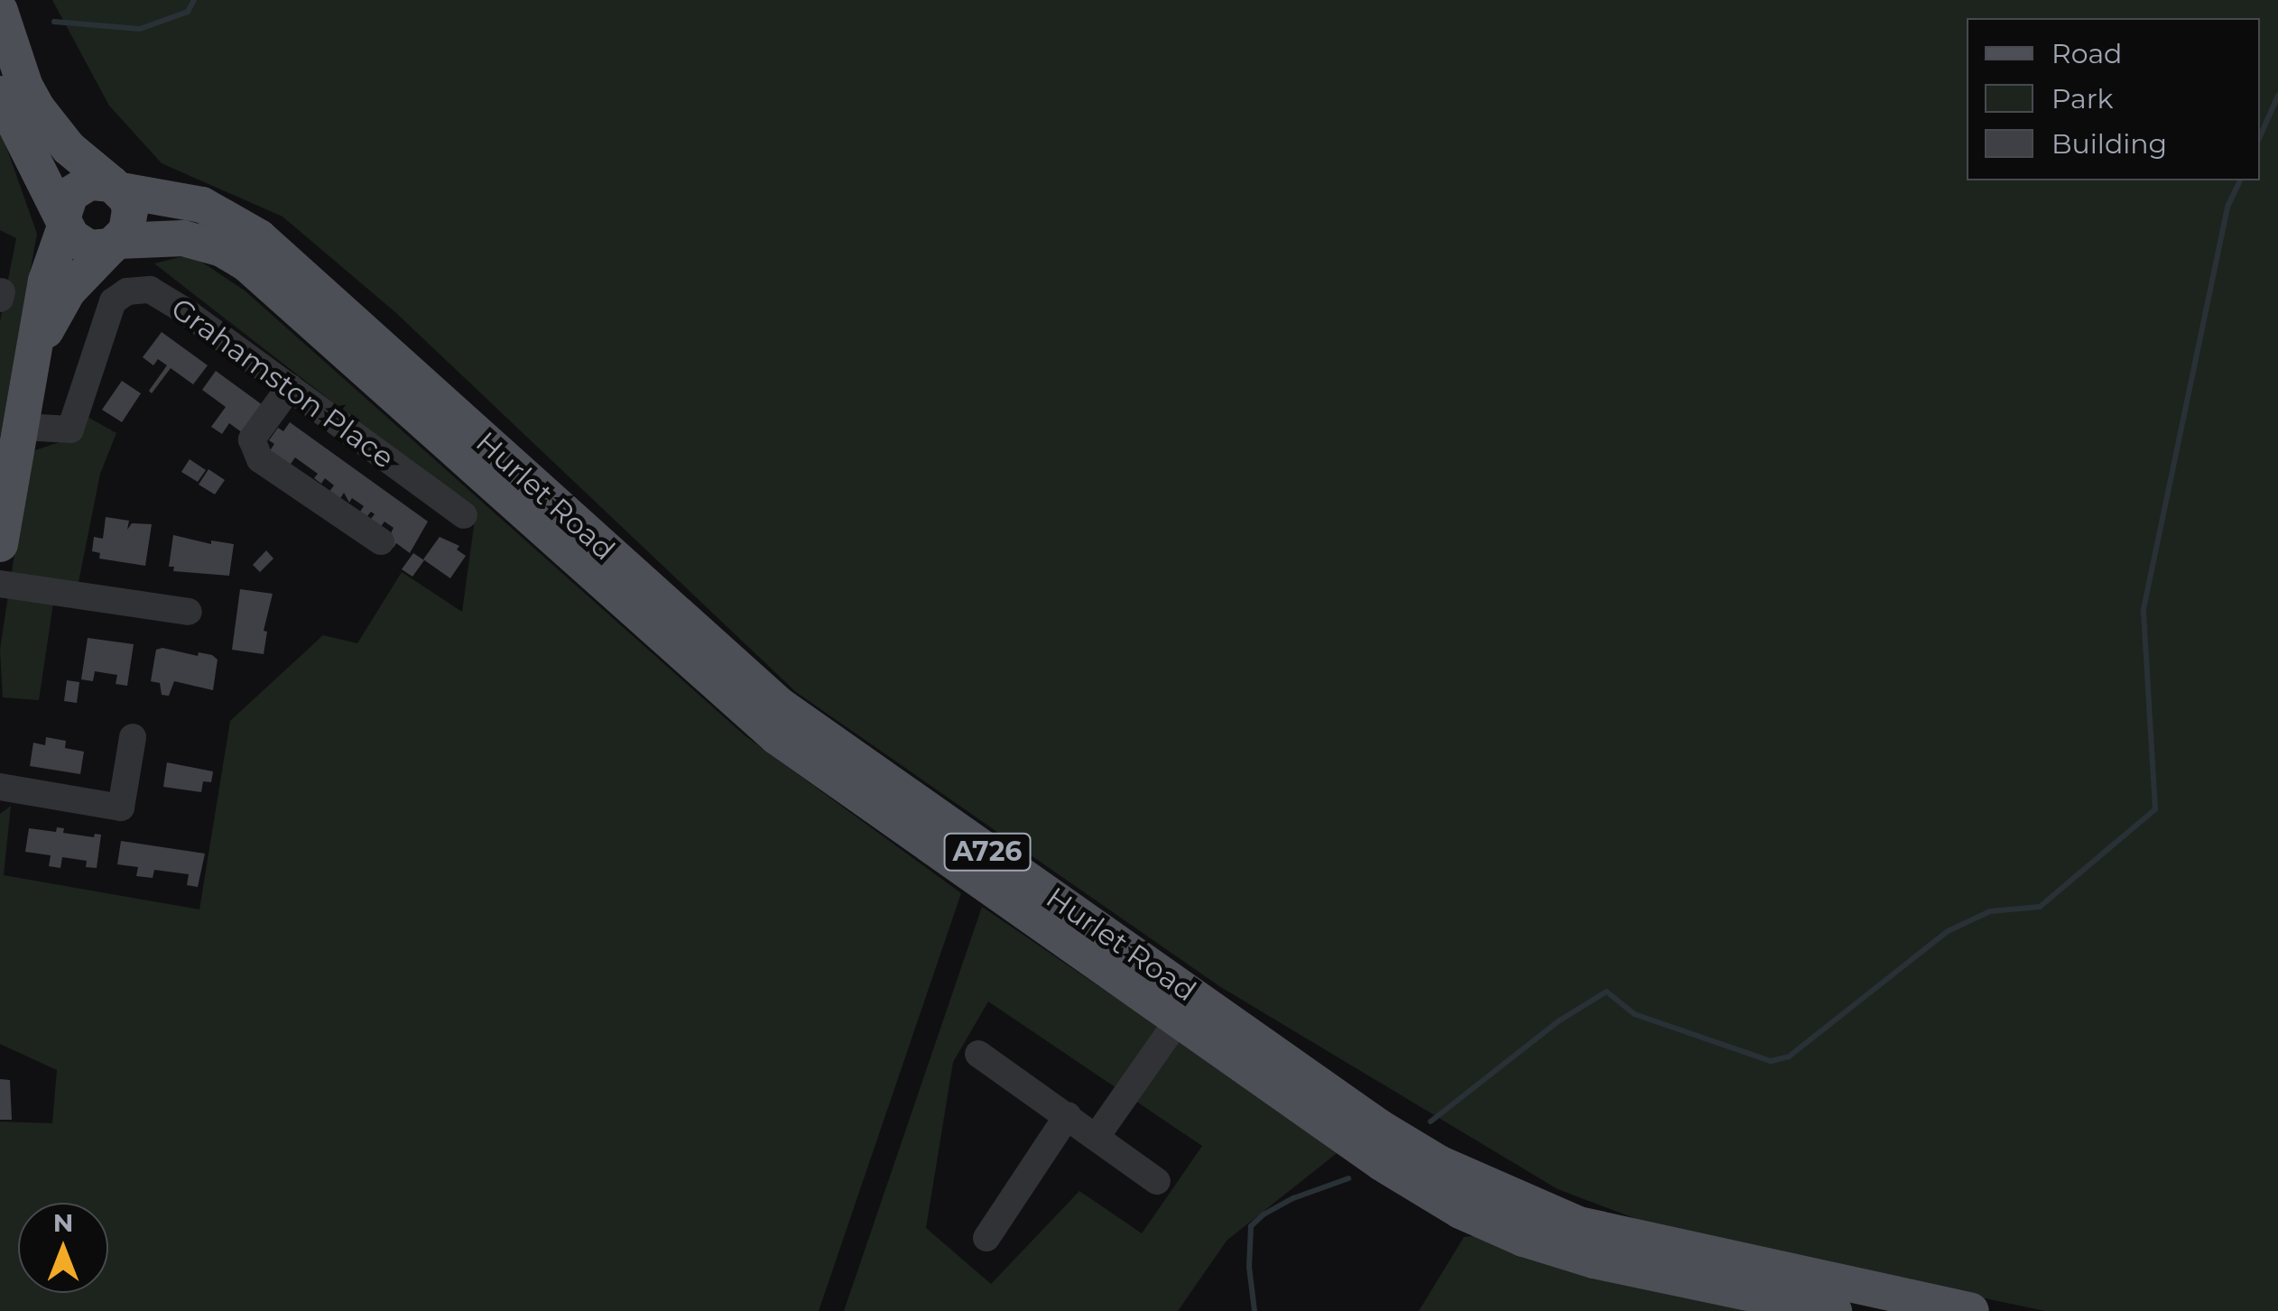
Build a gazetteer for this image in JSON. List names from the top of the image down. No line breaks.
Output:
{"streets":{"main road":["Hurlet Road","A726"],"street":["Grahamston Place"]},"legend":["Road","Park","Building"],"north":"top"}
